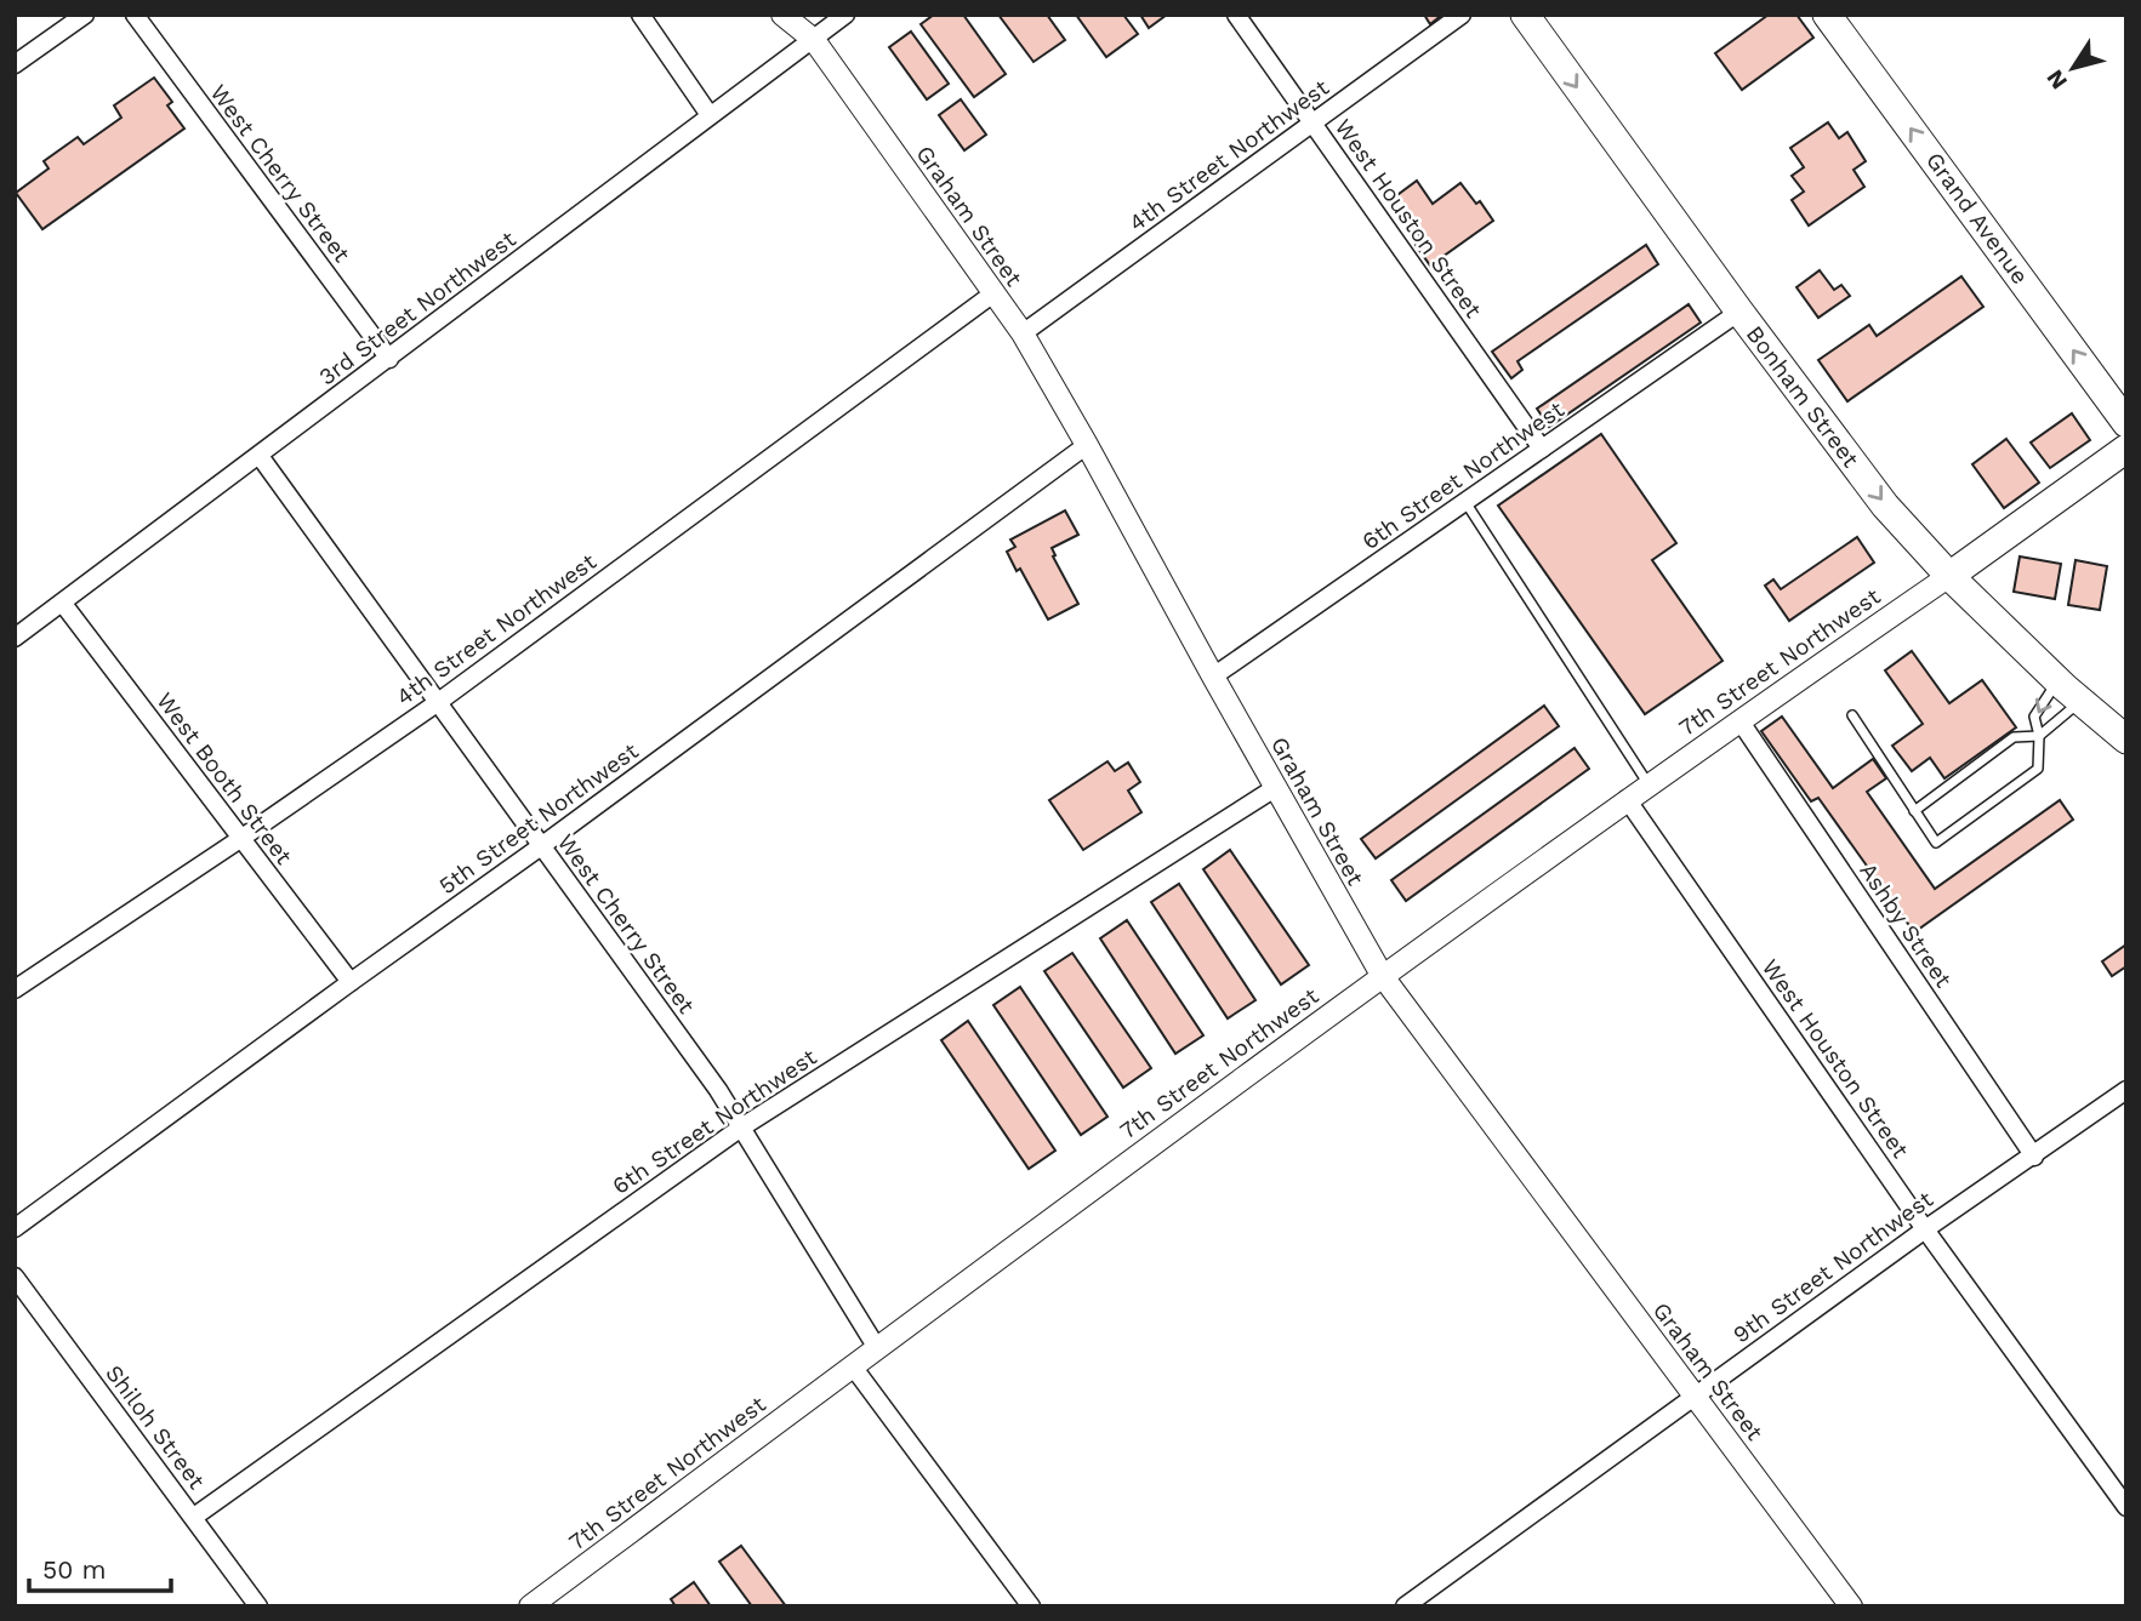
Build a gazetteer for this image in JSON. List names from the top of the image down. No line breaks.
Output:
{"streets":{"main road":["Grand Avenue","Bonham Street"],"street":["4th Street Northwest","West Cherry Street","Graham Street","West Houston Street","3rd Street Northwest","6th Street Northwest","7th Street Northwest","West Booth Street","5th Street Northwest","Ashby Street","9th Street Northwest","Shiloh Street"]},"crossings":[["4th Street Northwest","West Cherry Street"],["4th Street Northwest","Graham Street"],["4th Street Northwest","West Houston Street"],["4th Street Northwest","West Booth Street"],["West Cherry Street","3rd Street Northwest"],["West Cherry Street","6th Street Northwest"],["West Cherry Street","7th Street Northwest"],["West Cherry Street","5th Street Northwest"],["Graham Street","3rd Street Northwest"],["Graham Street","6th Street Northwest"],["Graham Street","7th Street Northwest"],["Graham Street","5th Street Northwest"],["Graham Street","9th Street Northwest"],["West Houston Street","6th Street Northwest"],["West Houston Street","7th Street Northwest"],["West Houston Street","9th Street Northwest"],["3rd Street Northwest","West Booth Street"],["Bonham Street","6th Street Northwest"],["Bonham Street","7th Street Northwest"],["6th Street Northwest","Shiloh Street"],["7th Street Northwest","Ashby Street"],["West Booth Street","5th Street Northwest"],["Ashby Street","9th Street Northwest"]],"one_way":["Grand Avenue","Bonham Street"],"scale_bar":"50 m","north":"bottom left"}
